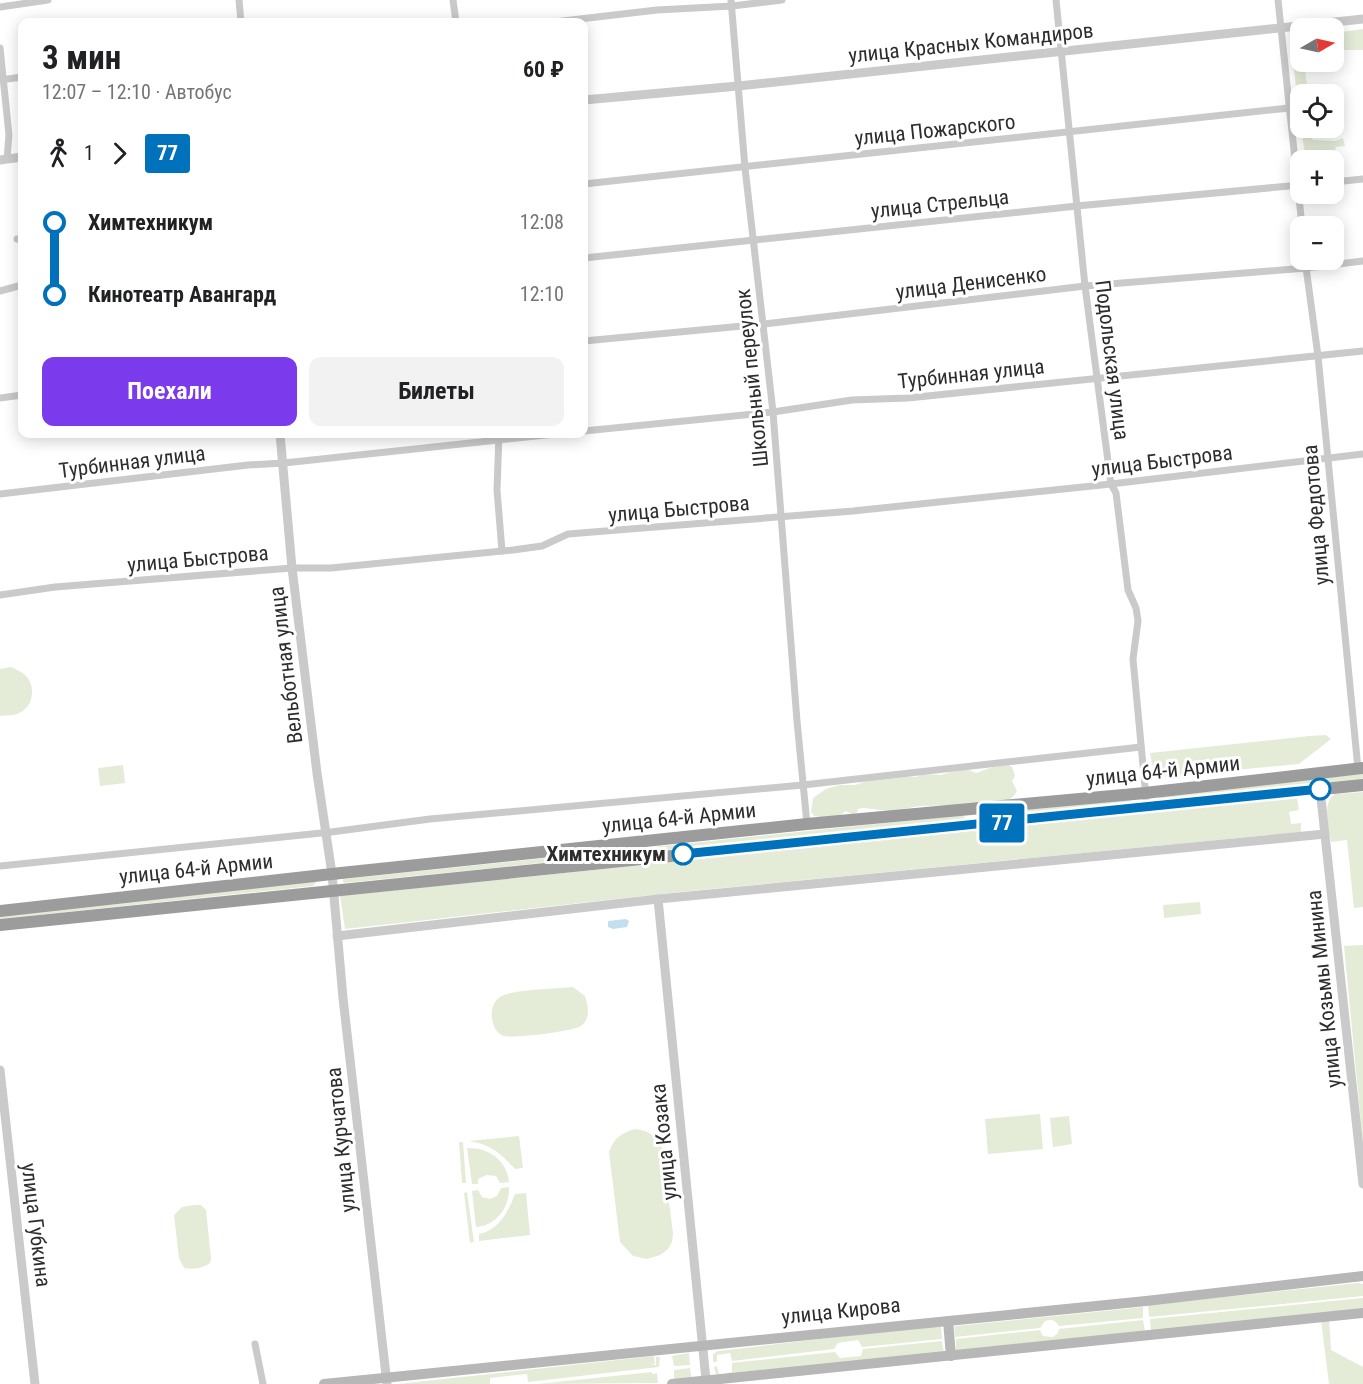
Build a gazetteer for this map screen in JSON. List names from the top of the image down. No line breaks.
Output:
{"streets":{"highway":["улица 64-й Армии"],"main road":["улица Кирова"],"street":["улица Красных Командиров","улица Пожарского","улица Стрельца","улица Денисенко","Подольская улица","Турбинная улица","Школьный переулок","улица Быстрова","улица Федотова","Вельботная улица","улица Козьмы Минина","улица Курчатова","улица Козака","улица Губкина"]},"crossings":[["улица Красных Командиров","Подольская улица"],["улица Красных Командиров","Школьный переулок"],["улица Пожарского","Подольская улица"],["улица Пожарского","Школьный переулок"],["улица Стрельца","Подольская улица"],["улица Стрельца","Школьный переулок"],["улица Денисенко","Подольская улица"],["улица Денисенко","Школьный переулок"],["Подольская улица","Турбинная улица"],["Подольская улица","улица Быстрова"],["Подольская улица","улица 64-й Армии"],["Турбинная улица","Школьный переулок"],["Турбинная улица","улица Федотова"],["Турбинная улица","Вельботная улица"],["Школьный переулок","улица Быстрова"],["Школьный переулок","улица 64-й Армии"],["улица Быстрова","улица Федотова"],["улица Быстрова","Вельботная улица"],["улица Федотова","улица 64-й Армии"],["Вельботная улица","улица 64-й Армии"],["Вельботная улица","улица Курчатова"],["улица 64-й Армии","улица Козьмы Минина"],["улица 64-й Армии","улица Курчатова"],["улица Курчатова","улица Кирова"],["улица Козака","улица Кирова"]],"places":["Химтехникум"],"lines":["bus line 77"],"north":"right","page":{"on_map":"77","map_buttons":["+","−"],"heading":["3 мин","12:07 – 12:10 · Автобус","60 ₽"],"legs":["1","77"],"list":[{"name":"Химтехникум","value":"12:08"},{"name":"Кинотеатр Авангард","value":"12:10"}],"buttons":["Поехали","Билеты"]}}
